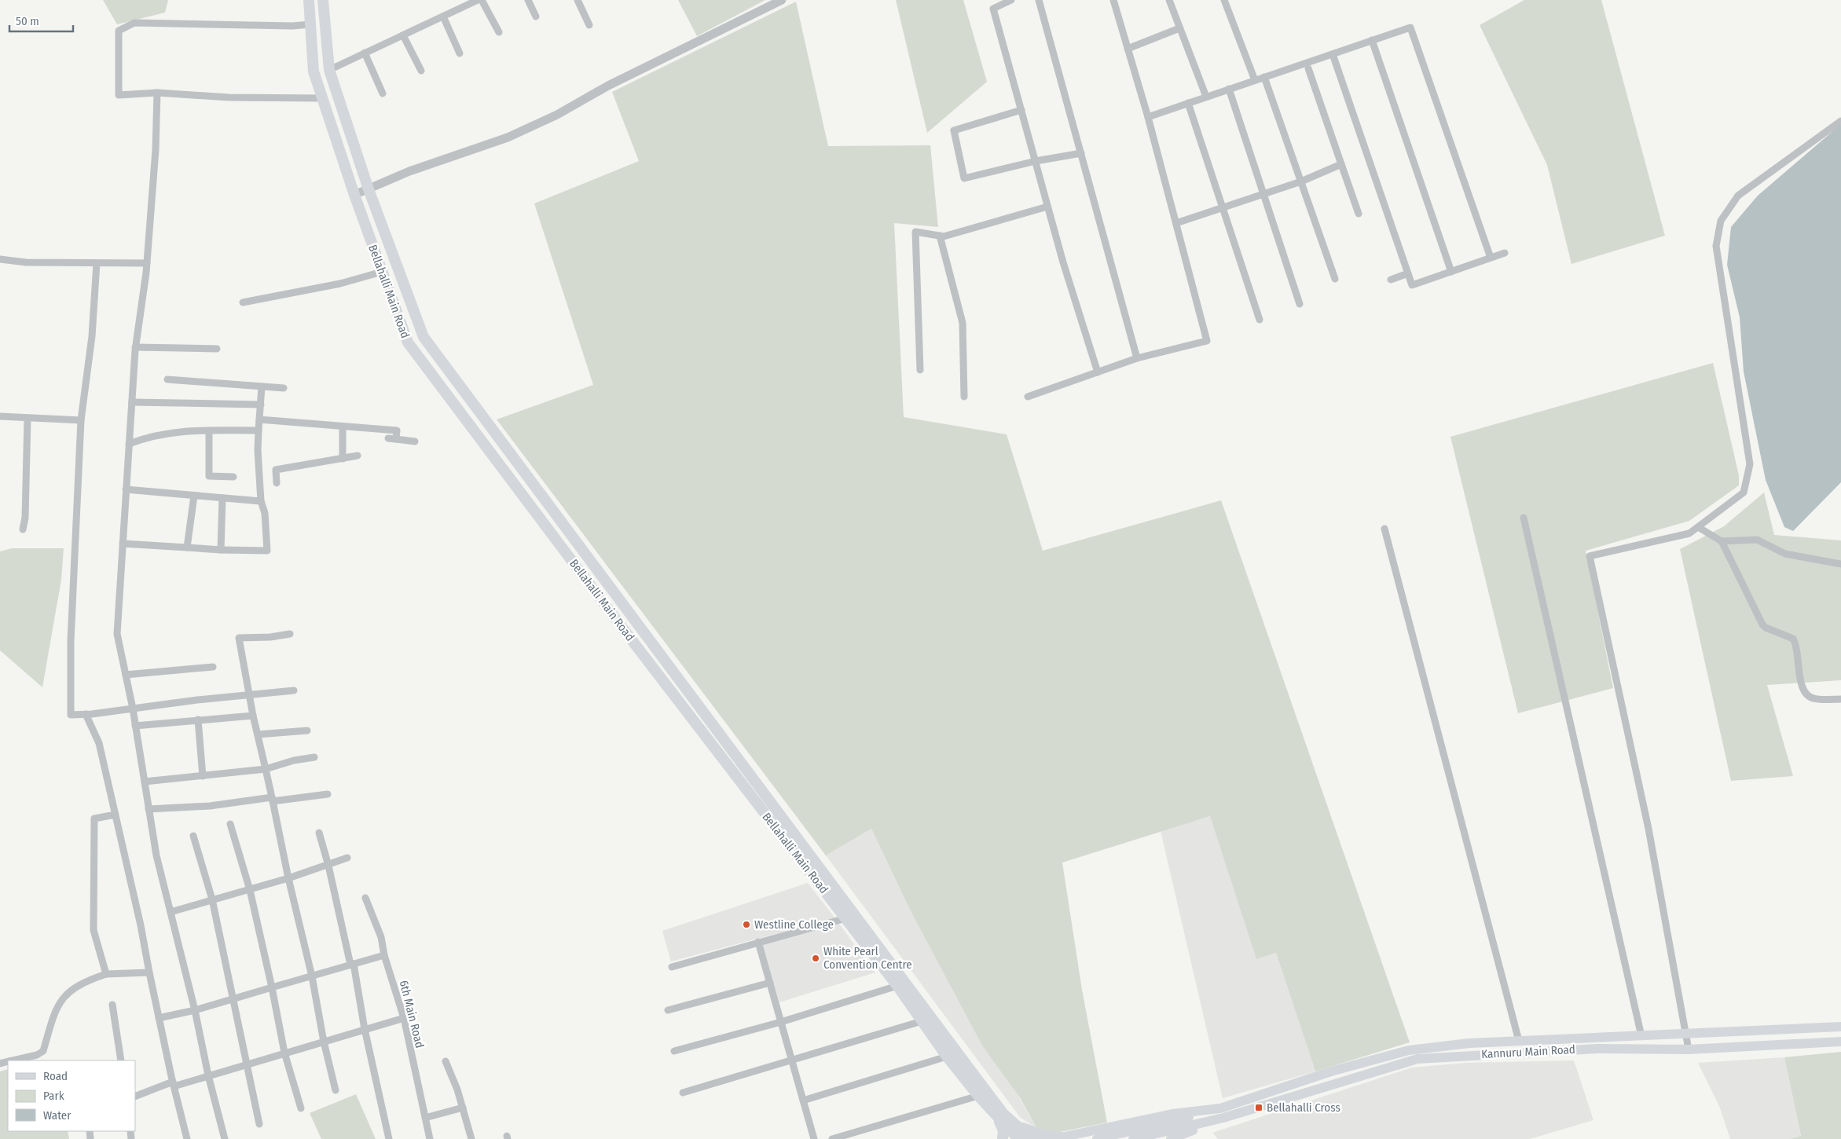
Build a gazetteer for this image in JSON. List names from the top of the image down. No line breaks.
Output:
{"streets":{"main road":["Bellahalli Main Road","Kannuru Main Road"],"street":["6th Main Road"]},"places":{"other":["Westline College","White Pearl Convention Centre"],"transit":["Bellahalli Cross"]},"legend":["Road","Park","Water"],"scale_bar":"50 m"}
